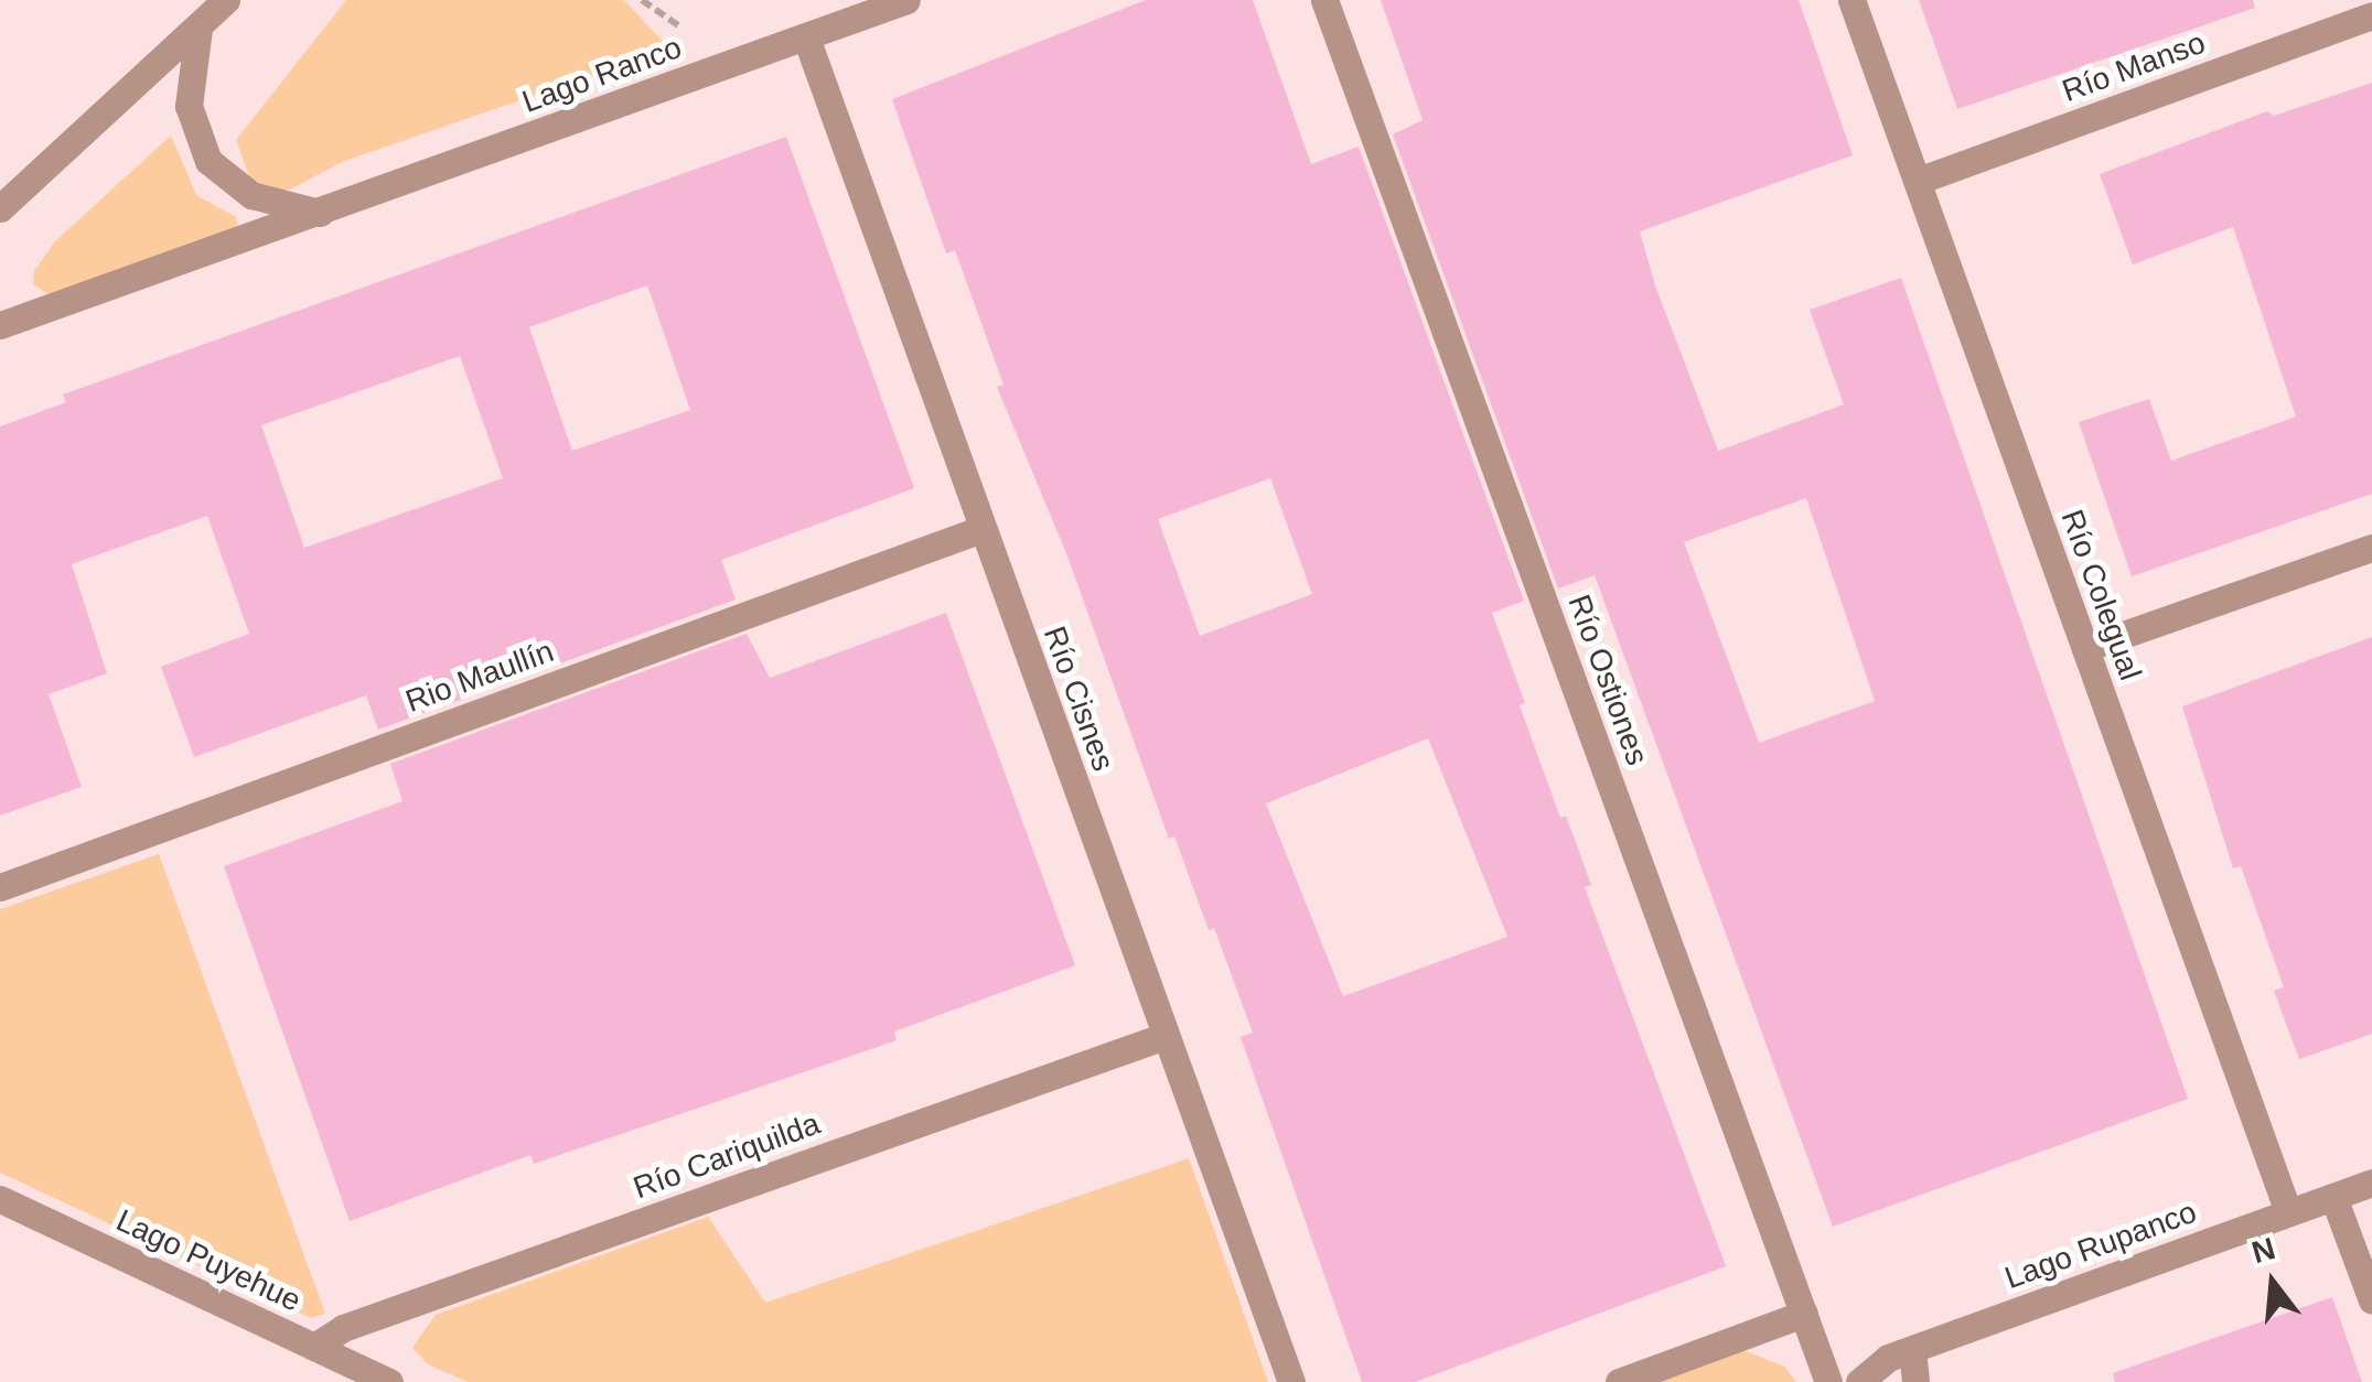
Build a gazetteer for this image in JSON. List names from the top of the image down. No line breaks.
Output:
{"streets":{"street":["Río Manso","Lago Ranco","Río Colegual","Rio Maullín","Río Ostiones","Río Cisnes","Río Cariquilda","Lago Rupanco","Lago Puyehue"]},"crossings":[["Río Manso","Río Colegual"],["Lago Ranco","Río Cisnes"],["Río Colegual","Lago Rupanco"],["Rio Maullín","Río Cisnes"],["Río Cisnes","Río Cariquilda"],["Río Cariquilda","Lago Puyehue"]],"north":"top"}
